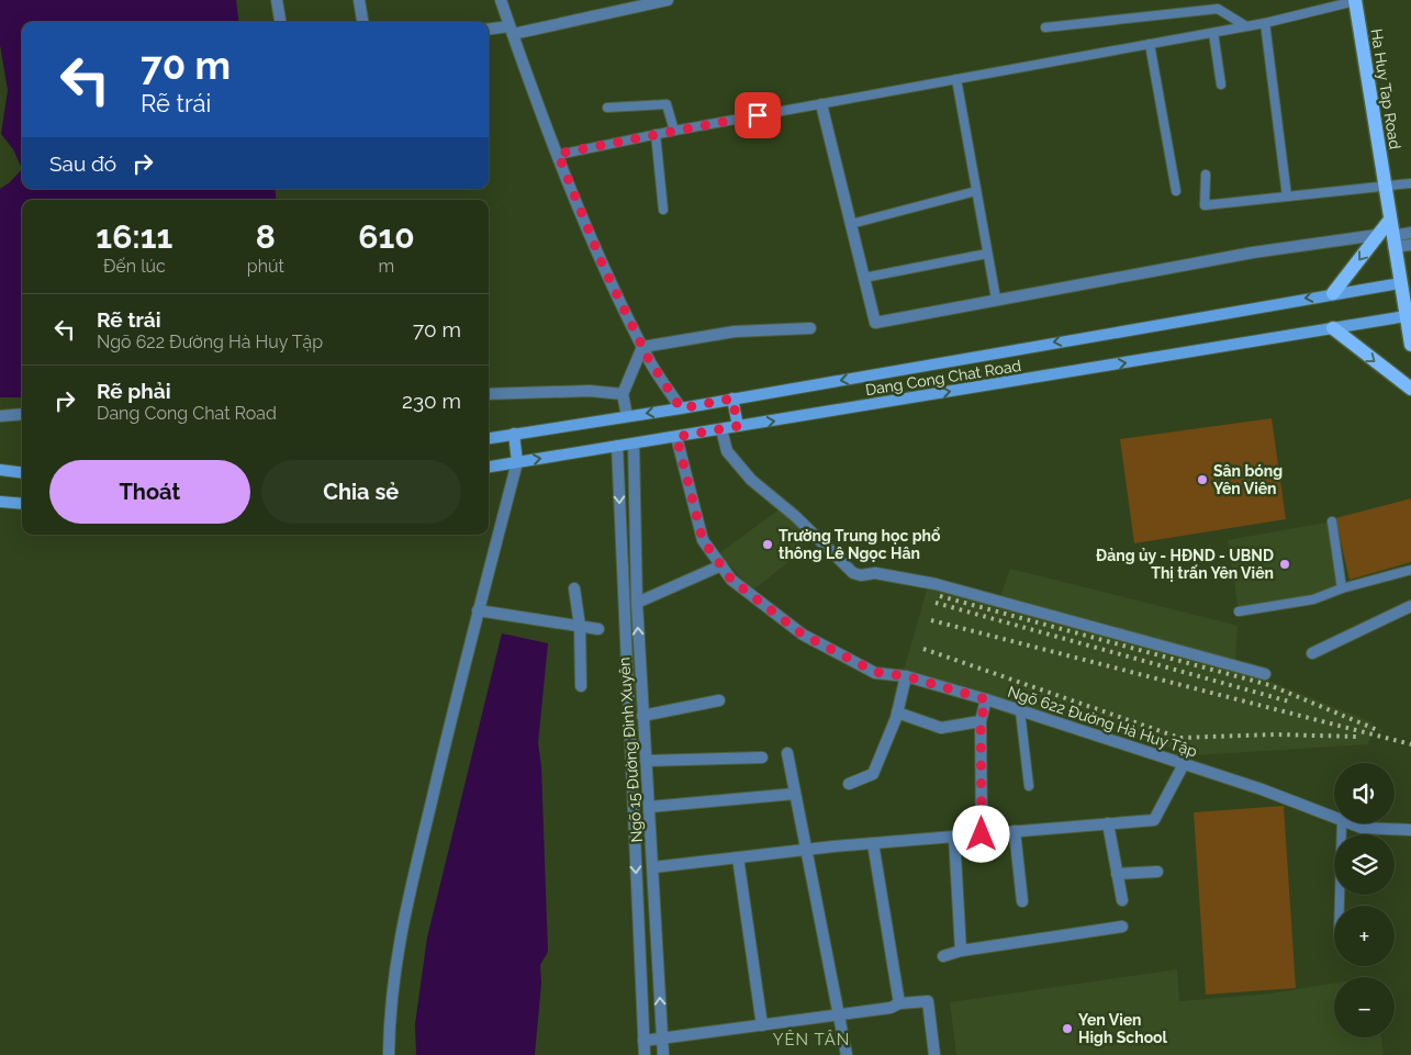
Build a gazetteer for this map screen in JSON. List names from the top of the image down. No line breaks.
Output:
{"streets":{"main road":["Ha Huy Tap Road","Dang Cong Chat Road"],"street":["Ngõ 622 Đường Hà Huy Tập","Ngõ 15 Đường Đình Xuyên"]},"crossings":[["Ha Huy Tap Road","Dang Cong Chat Road"],["Dang Cong Chat Road","Ngõ 622 Đường Hà Huy Tập"],["Dang Cong Chat Road","Ngõ 15 Đường Đình Xuyên"]],"districts":["YÊN TÂN"],"places":["Sân bóng Yên Viên","Trường Trung học phổ thông Lê Ngọc Hân","Đảng ủy - HĐND - UBND Thị trấn Yên Viên","Yen Vien High School"],"page":{"turn":["70 m","Rẽ trái"],"then":"Sau đó","eta":["16:11","Đến lúc","8","phút","610","m"],"list":[{"name":"Rẽ trái","note":"Ngõ 622 Đường Hà Huy Tập","value":"70 m"},{"name":"Rẽ phải","note":"Dang Cong Chat Road","value":"230 m"}],"buttons":["Thoát","Chia sẻ"],"map_buttons":["+","−"]}}
